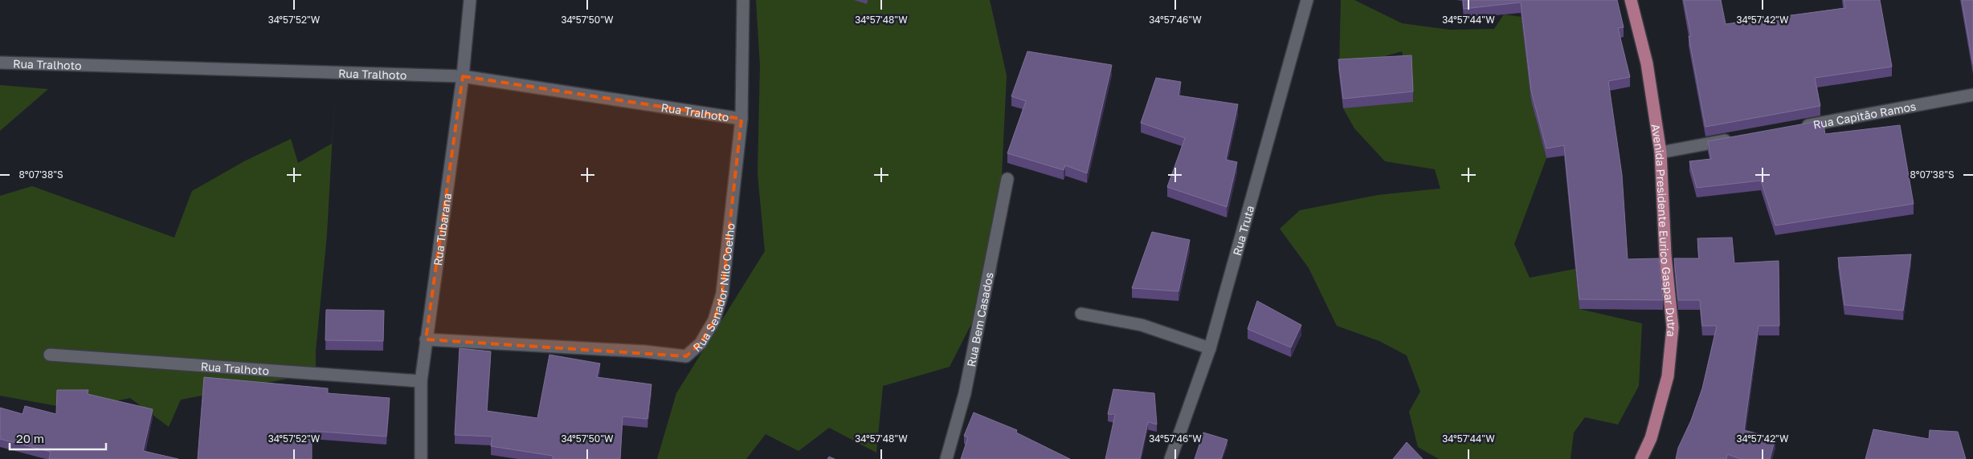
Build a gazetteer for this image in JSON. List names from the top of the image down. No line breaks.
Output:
{"streets":{"main road":["Avenida Presidente Eurico Gaspar Dutra"],"street":["Rua Tralhoto","Rua Capitão Ramos","Rua Tubarana","Rua Truta","Rua Senador Nilo Coelho","Rua Bem Casados"]},"crossings":[["Rua Tralhoto","Rua Tubarana"],["Rua Tralhoto","Rua Senador Nilo Coelho"],["Rua Tubarana","Rua Senador Nilo Coelho"]],"scale_bar":"20 m","coordinates":["34°57'52\"W","34°57'50\"W","34°57'48\"W","34°57'46\"W","34°57'44\"W","34°57'42\"W","8°07'38\"S"]}
